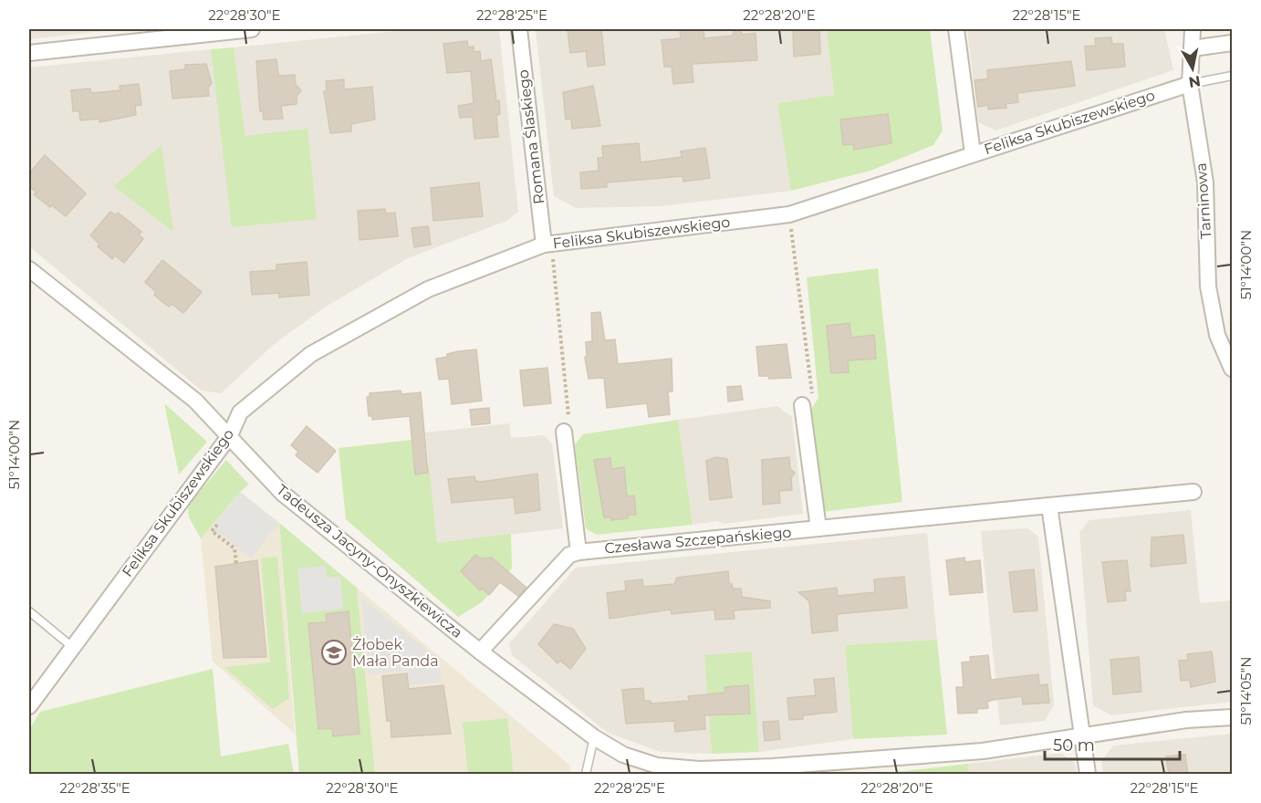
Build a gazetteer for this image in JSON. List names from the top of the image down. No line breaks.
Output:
{"streets":{"street":["Feliksa Skubiszewskiego","Romana Ślaskiego","Tarninowa","Czesława Szczepańskiego","Tadeusza Jacyny-Onyszkiewicza"]},"crossings":[["Feliksa Skubiszewskiego","Romana Ślaskiego"],["Feliksa Skubiszewskiego","Tarninowa"],["Feliksa Skubiszewskiego","Tadeusza Jacyny-Onyszkiewicza"]],"places":{"school or university":["Żłobek Mała Panda"]},"scale_bar":"50 m","north":"bottom","coordinates":["22°28'30\"E","22°28'25\"E","22°28'20\"E","22°28'15\"E","51°14'00\"N","51°14'05\"N","22°28'35\"E"]}
